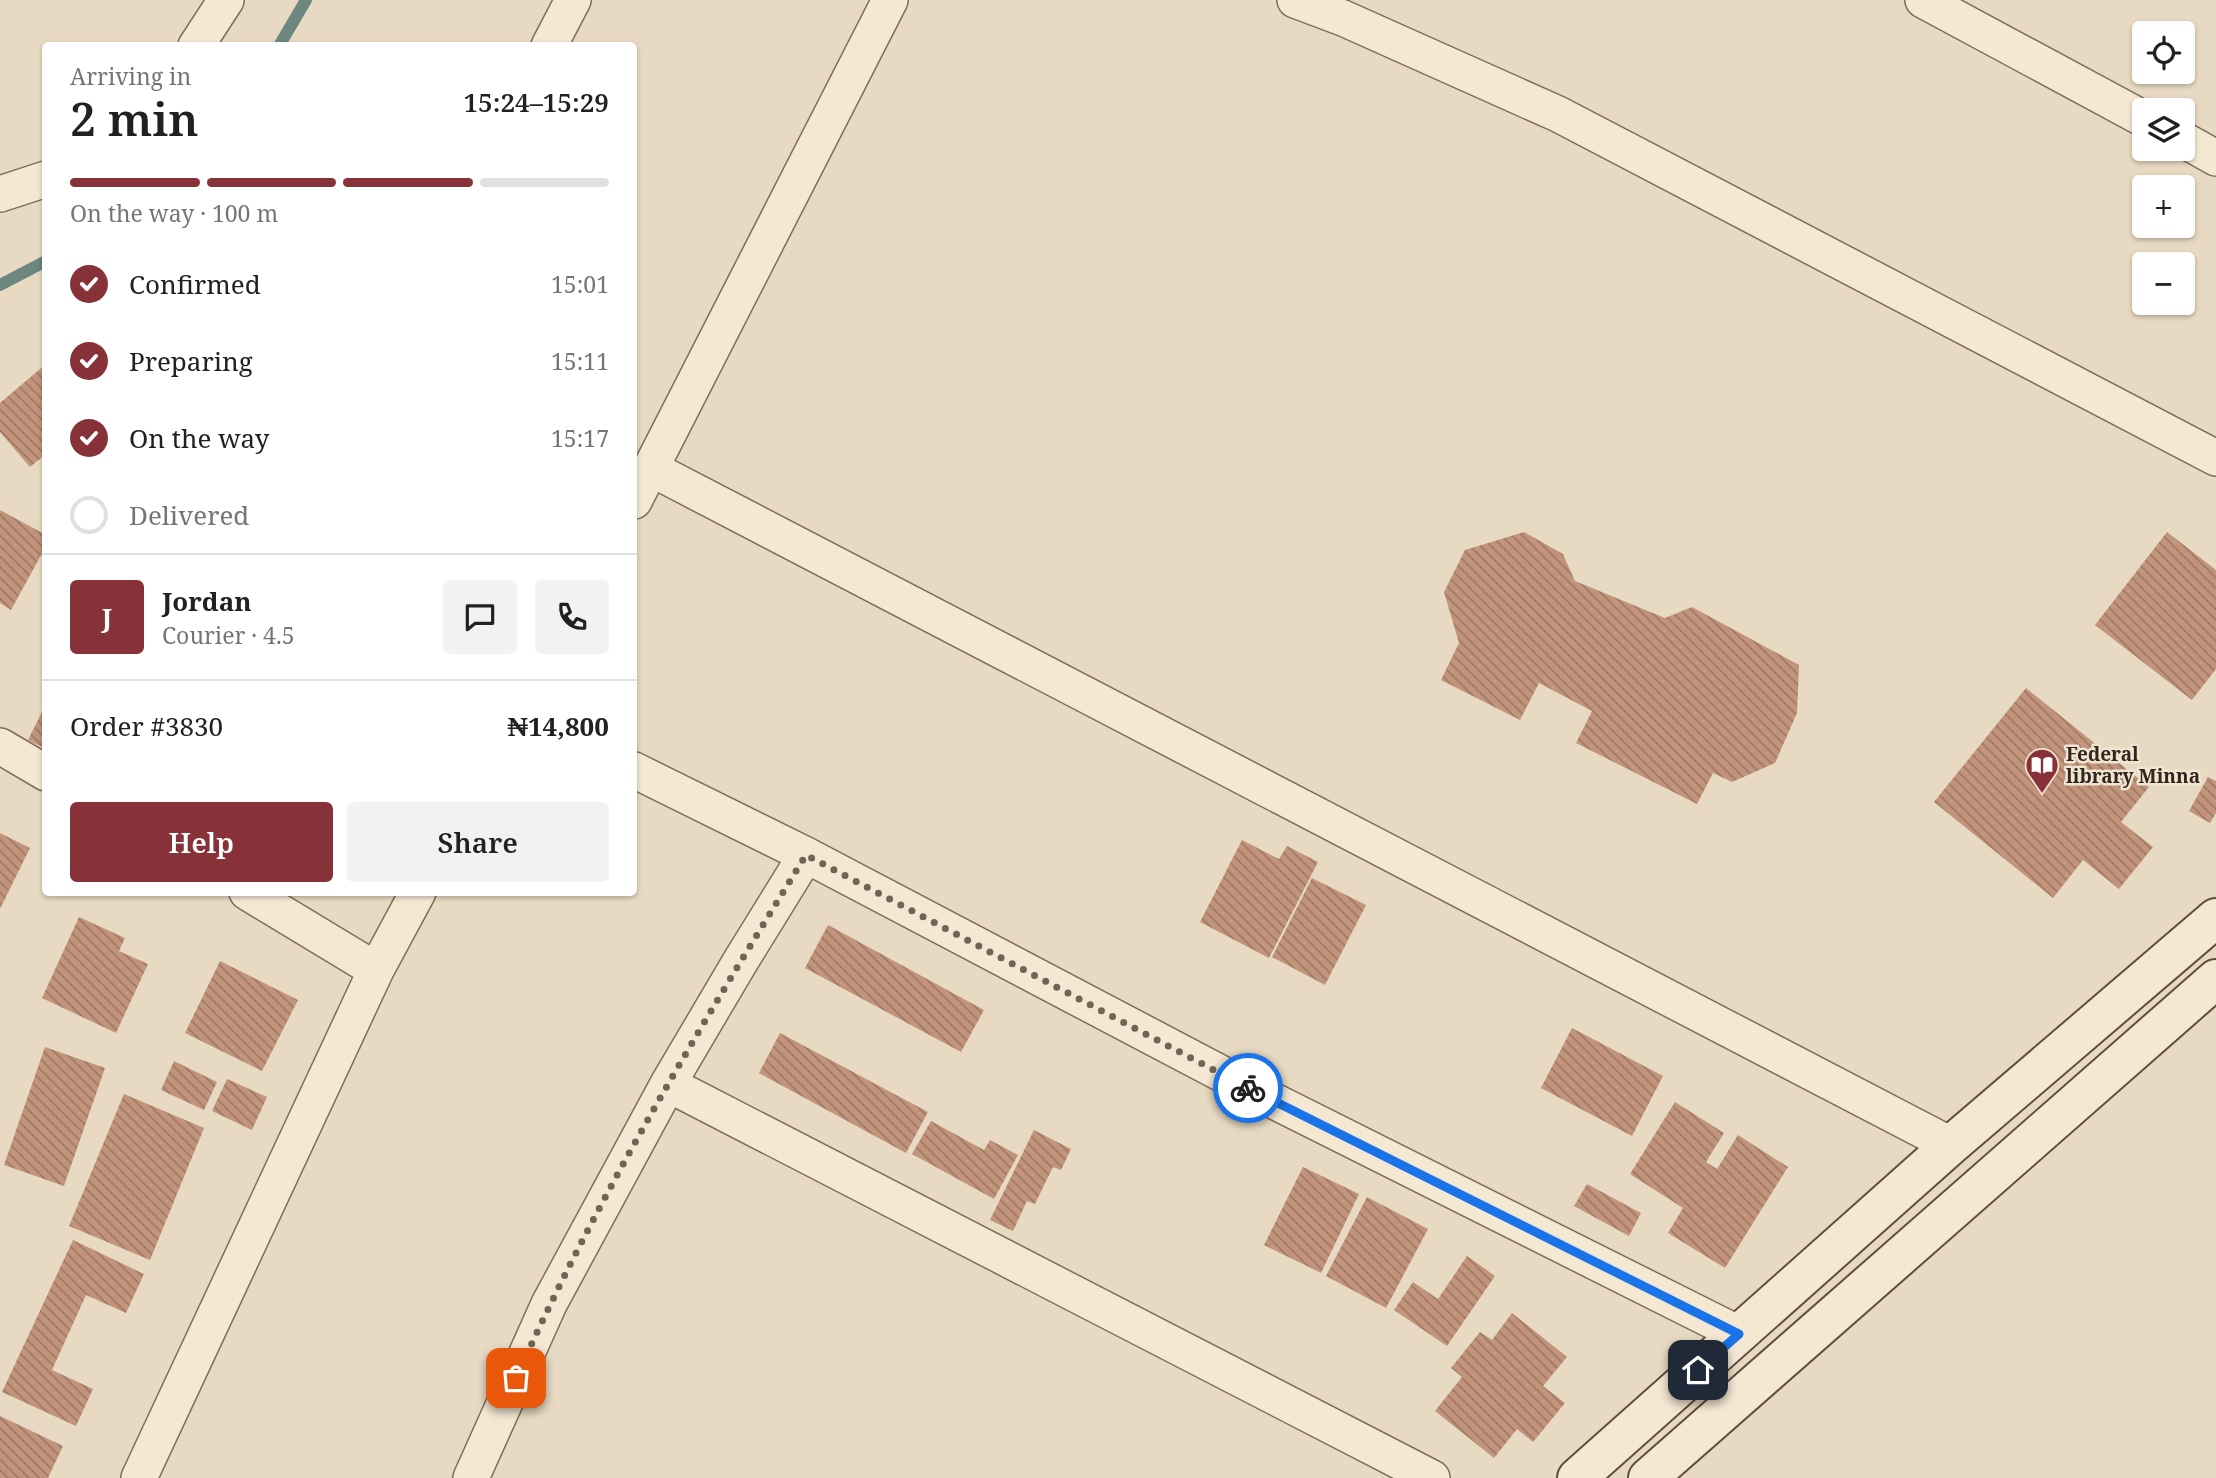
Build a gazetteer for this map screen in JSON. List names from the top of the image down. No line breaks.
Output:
{"places":{"library":["Federal library Minna"]},"page":{"map_buttons":["+","−"],"heading":["2 min","Arriving in","15:24–15:29"],"panel":["Jordan","Courier · 4.5","Order #3830","₦14,800"],"bar":"On the way · 100 m","list":[["Confirmed","15:01"],["Preparing","15:11"],["On the way","15:17"],"Delivered"],"round":"J","buttons":["Help","Share"]}}
